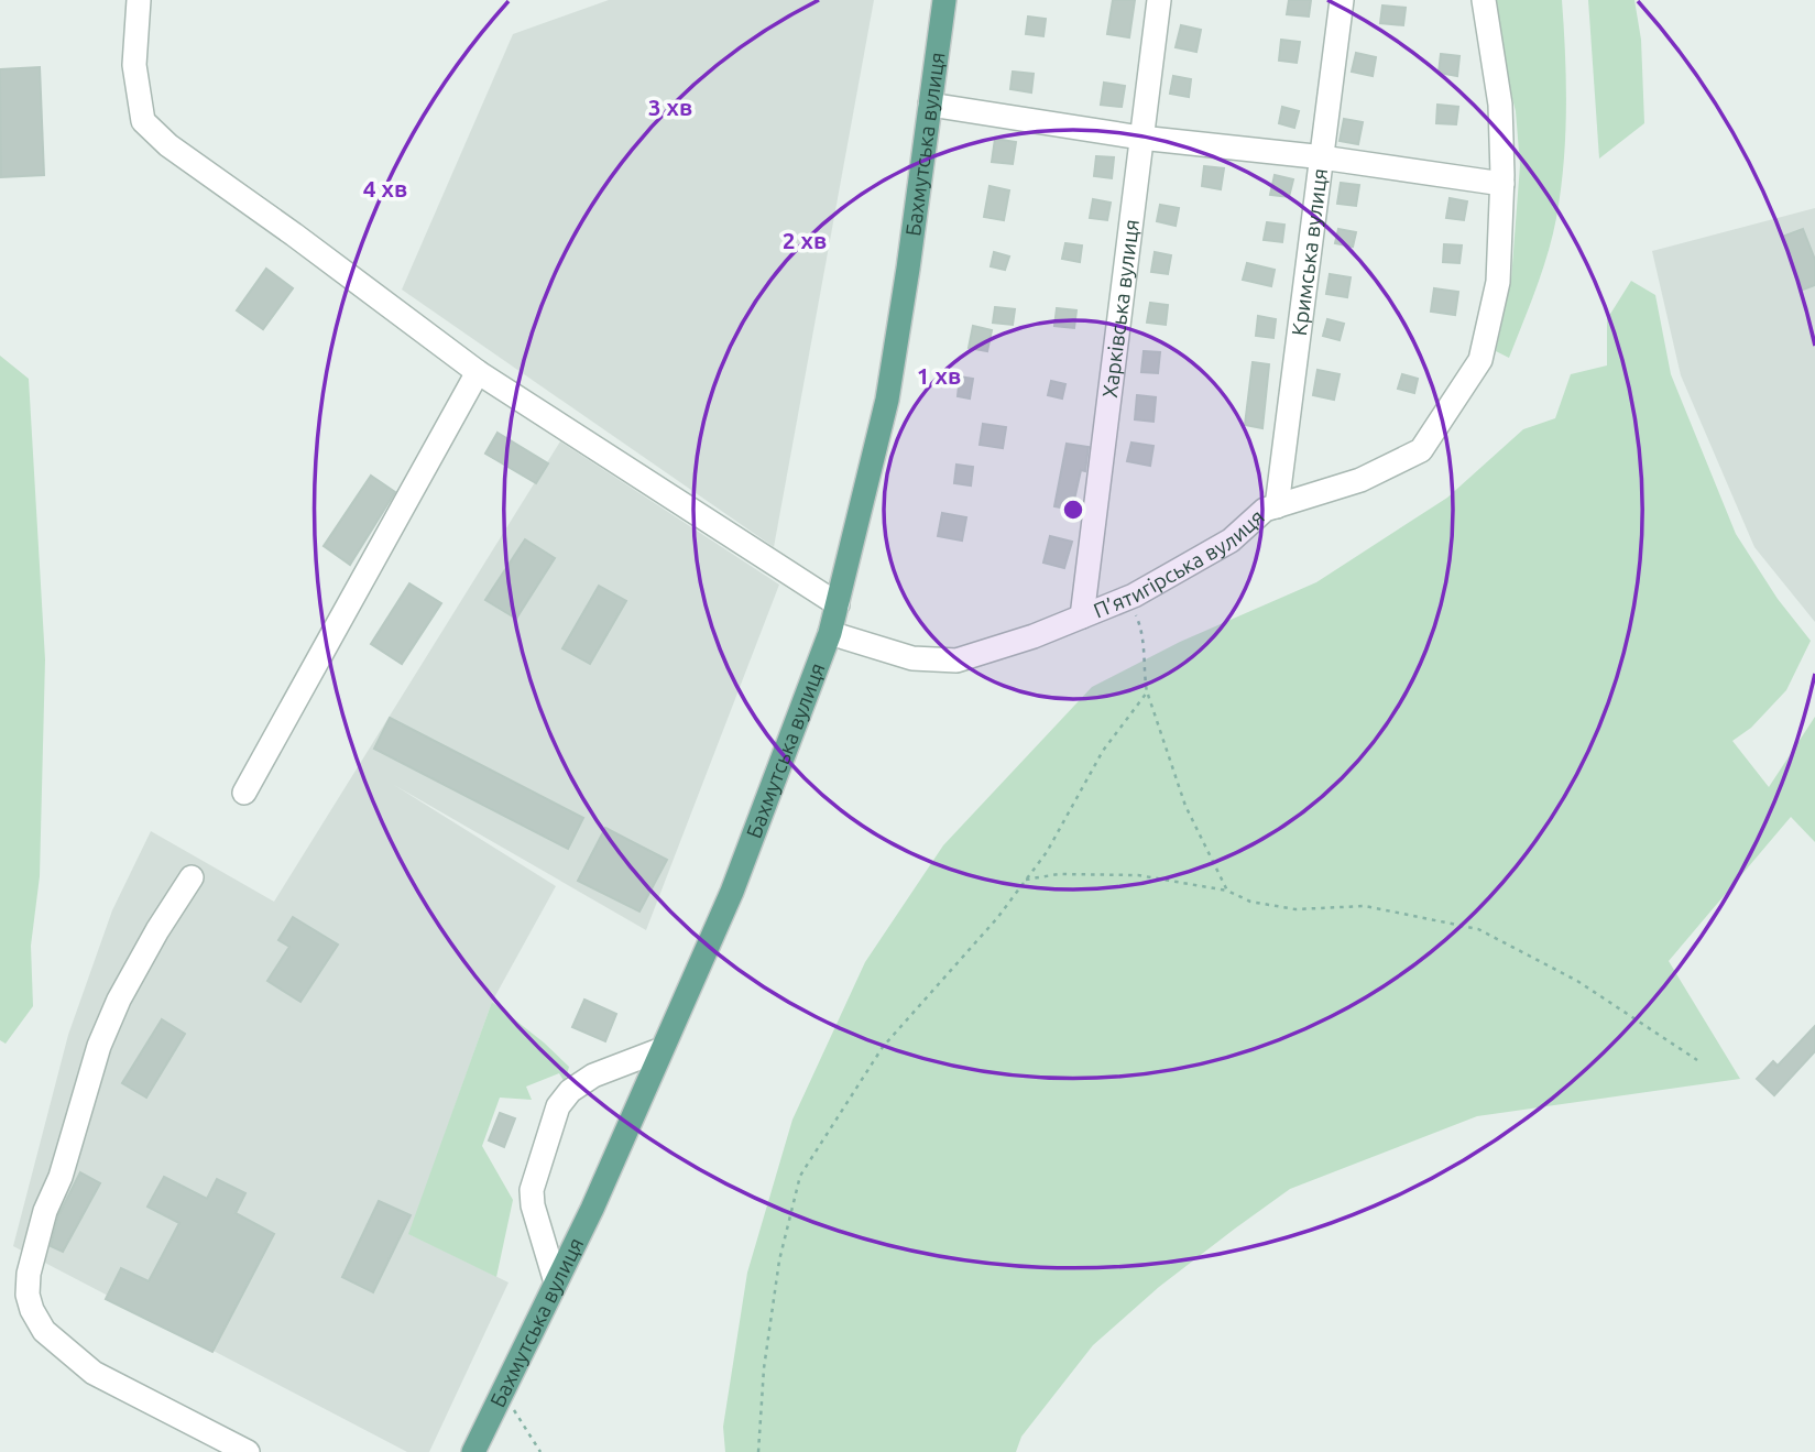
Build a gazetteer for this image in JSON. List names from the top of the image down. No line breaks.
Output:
{"streets":{"main road":["Бахмутська вулиця"],"street":["Кримська вулиця","Харківська вулиця","П’ятигірська вулиця"]},"crossings":[["Бахмутська вулиця","П’ятигірська вулиця"],["Кримська вулиця","П’ятигірська вулиця"],["Харківська вулиця","П’ятигірська вулиця"]],"rings":["3 хв","4 хв","2 хв","1 хв"]}
